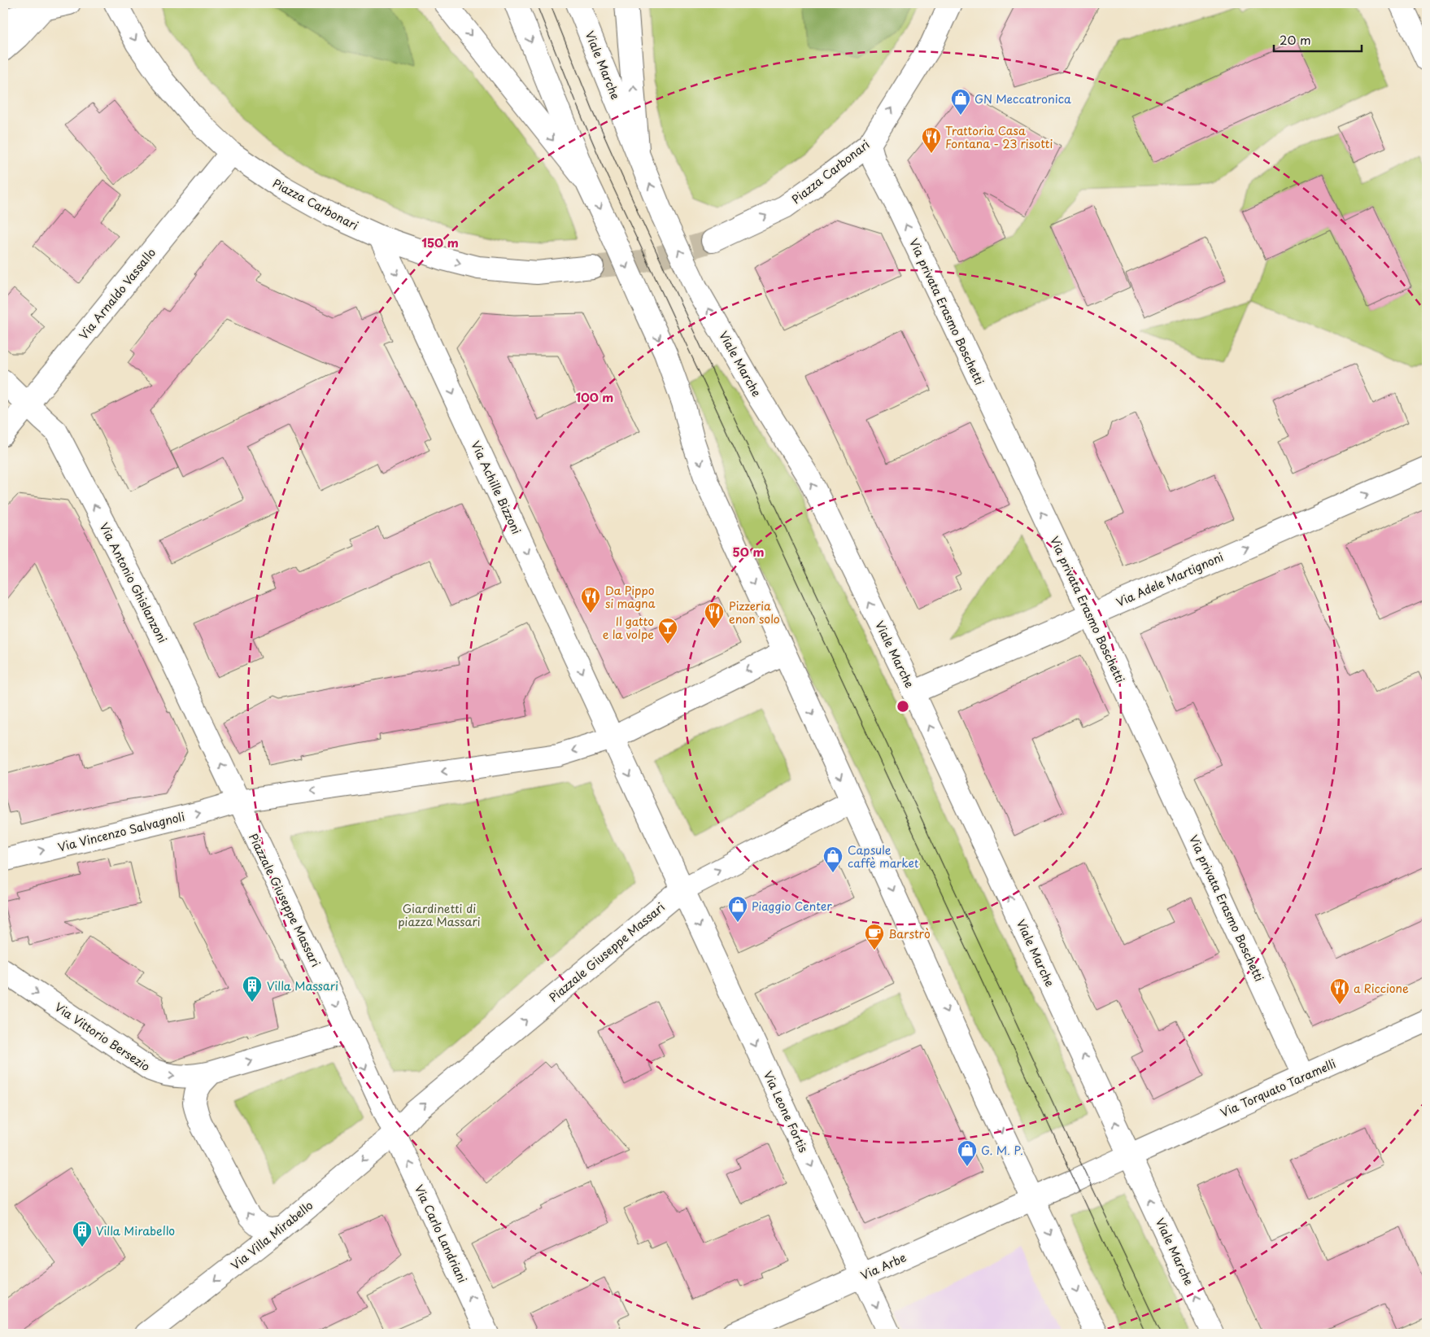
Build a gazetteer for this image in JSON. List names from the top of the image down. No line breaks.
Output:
{"streets":{"street":["Viale Marche","Piazza Carbonari","Via Arnaldo Vassallo","Via privata Erasmo Boschetti","Via Achille Bizzoni","Via Adele Martignoni","Via Antonio Ghislanzoni","Via Vincenzo Salvagnoli","Piazzale Giuseppe Massari","Via Vittorio Bersezio","Via Torquato Taramelli","Via Leone Fortis","Via Carlo Landriani","Via Villa Mirabello","Via Arbe"]},"crossings":[["Viale Marche","Via Adele Martignoni"],["Viale Marche","Via Torquato Taramelli"],["Piazza Carbonari","Via Arnaldo Vassallo"],["Piazza Carbonari","Via privata Erasmo Boschetti"],["Piazza Carbonari","Via Achille Bizzoni"],["Via Arnaldo Vassallo","Via Antonio Ghislanzoni"],["Via privata Erasmo Boschetti","Via Adele Martignoni"],["Via privata Erasmo Boschetti","Via Torquato Taramelli"],["Via Antonio Ghislanzoni","Via Vincenzo Salvagnoli"],["Via Antonio Ghislanzoni","Piazzale Giuseppe Massari"],["Via Vincenzo Salvagnoli","Piazzale Giuseppe Massari"],["Piazzale Giuseppe Massari","Via Vittorio Bersezio"],["Piazzale Giuseppe Massari","Via Leone Fortis"],["Piazzale Giuseppe Massari","Via Carlo Landriani"],["Piazzale Giuseppe Massari","Via Villa Mirabello"],["Via Torquato Taramelli","Via Arbe"],["Via Leone Fortis","Via Arbe"],["Via Carlo Landriani","Via Villa Mirabello"]],"one_way":["Via privata Erasmo Boschetti","Via Adele Martignoni","Via Antonio Ghislanzoni","Via Vincenzo Salvagnoli","Via Vittorio Bersezio","Via Carlo Landriani","Via Villa Mirabello"],"parks":["Giardinetti di piazza Massari"],"places":{"shop":["GN Meccatronica","Capsule caffè market","Piaggio Center","G. M. P."],"restaurant":["Trattoria Casa Fontana - 23 risotti","Da Pippo si magna","Pizzeria enon solo","a Riccione"],"bar":["Il gatto e la volpe"],"cafe":["Barstrò"],"building":["Villa Massari","Villa Mirabello"]},"scale_bar":"20 m","rings":["150 m","100 m","50 m"]}
